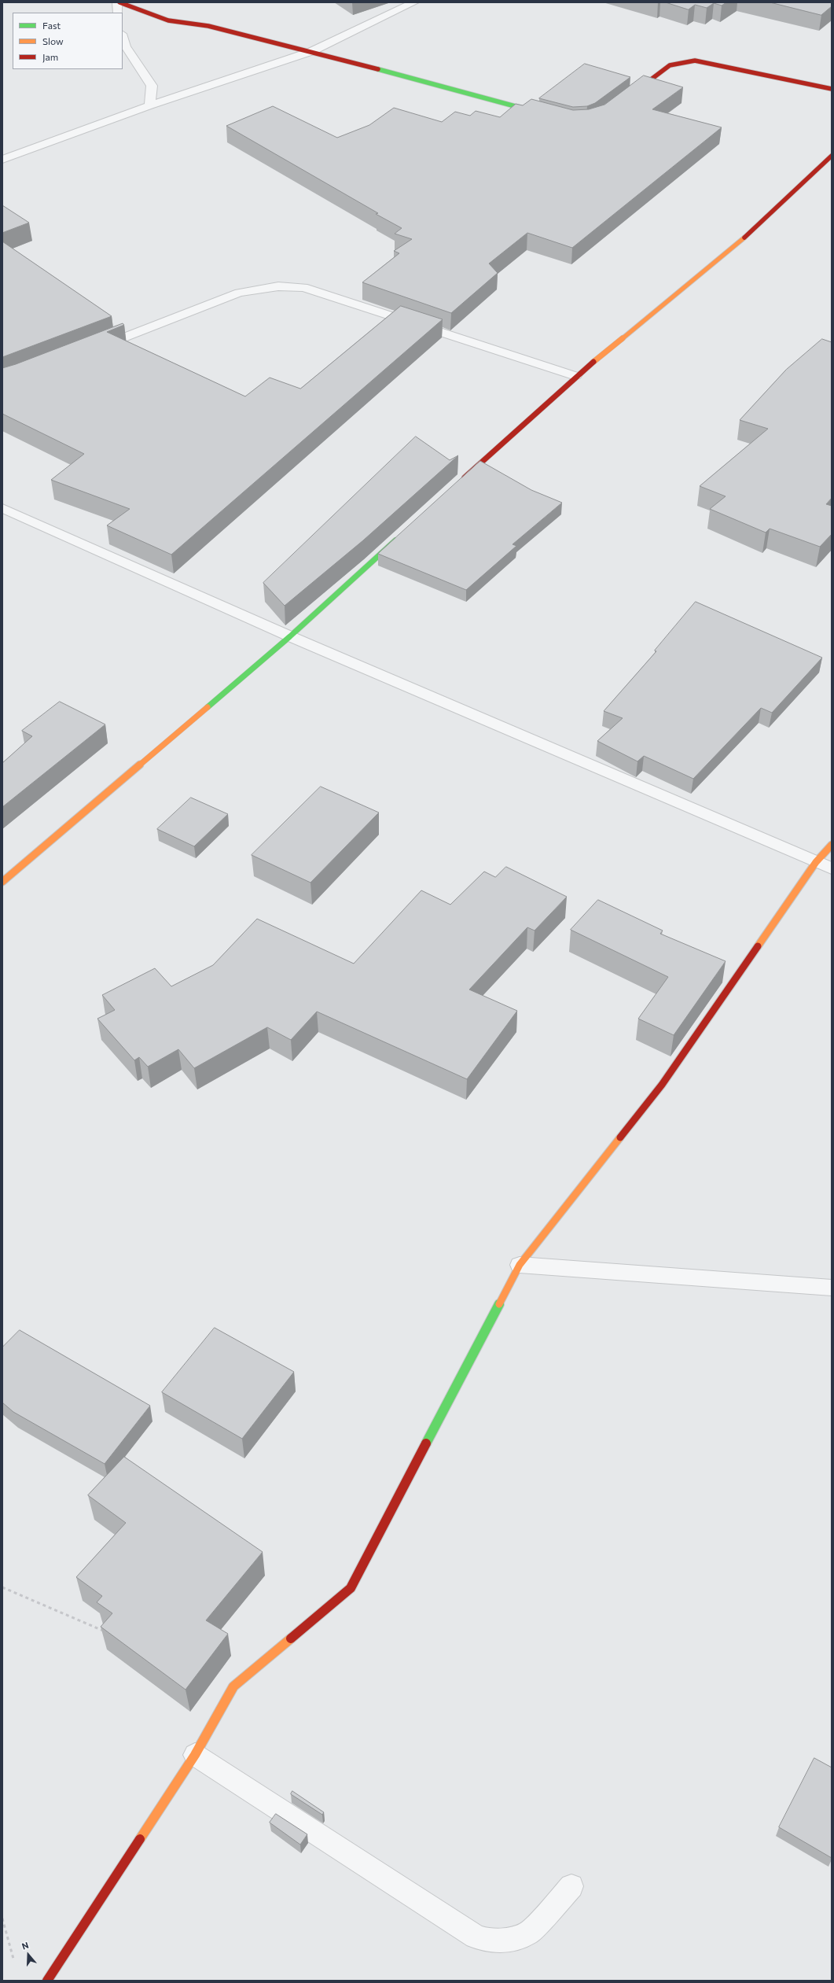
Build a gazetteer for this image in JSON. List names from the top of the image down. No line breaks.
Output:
{"legend":["Fast","Slow","Jam"],"north":"top"}
